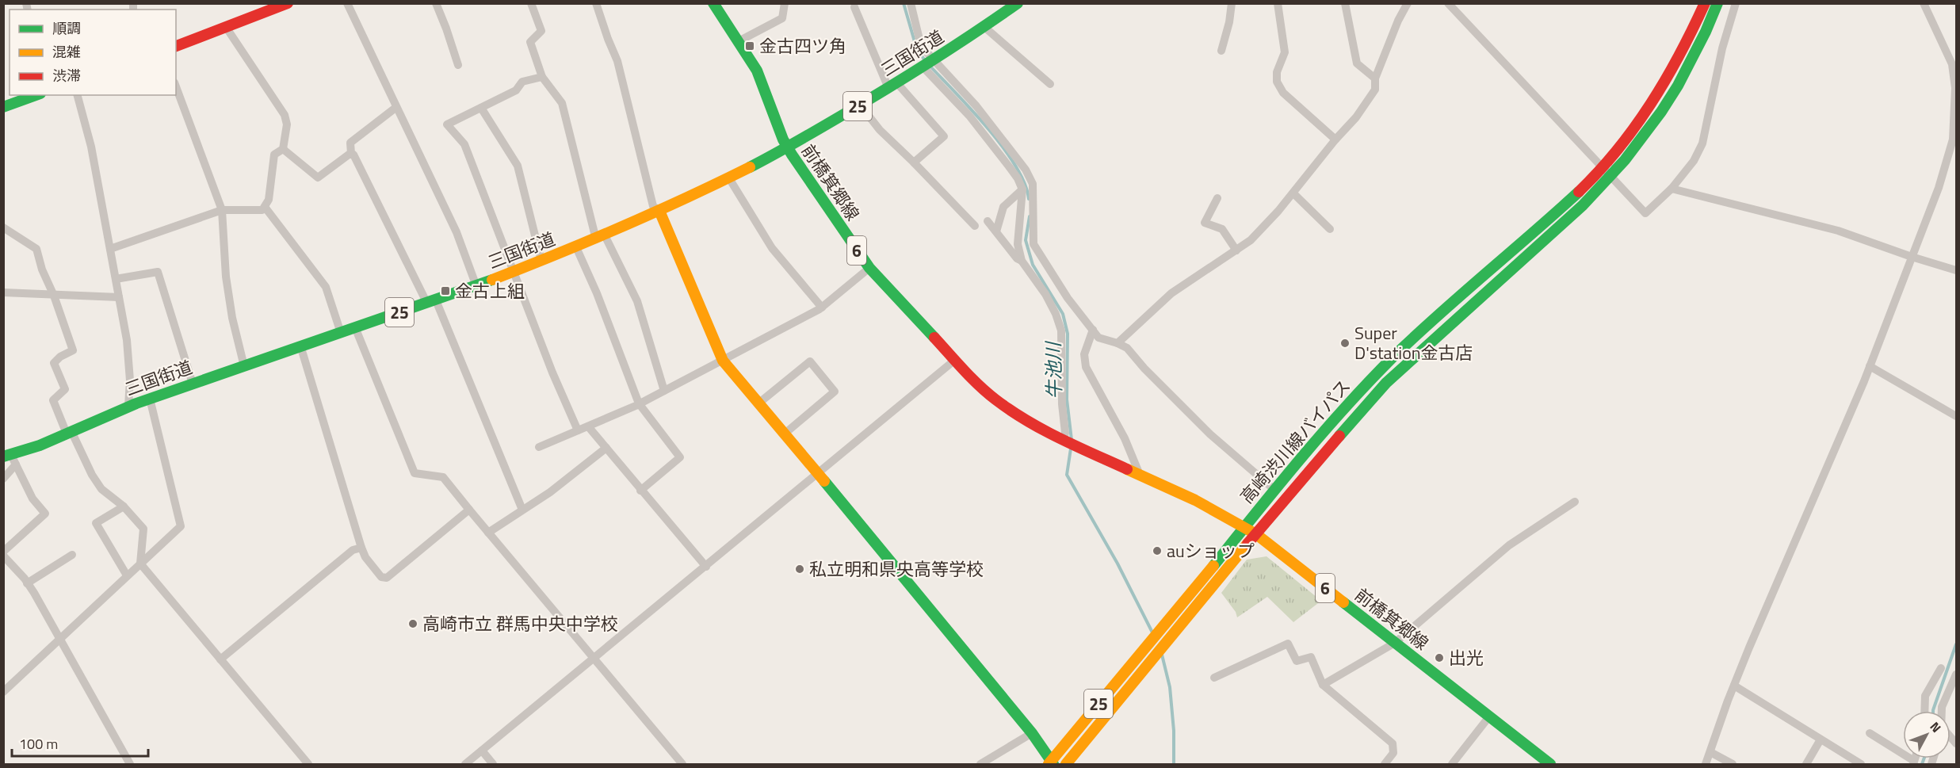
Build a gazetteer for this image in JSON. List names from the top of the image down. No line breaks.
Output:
{"streets":{"main road":["三国街道","25","前橋箕郷線","6","高崎渋川線バイパス"]},"crossings":[["三国街道","前橋箕郷線"],["前橋箕郷線","高崎渋川線バイパス"]],"water":["牛池川"],"places":{"transit":["金古四ツ角","金古上組"],"other":["Super D'station金古店","auショップ","私立明和県央高等学校","高崎市立 群馬中央中学校","出光"]},"legend":["順調","混雑","渋滞"],"scale_bar":"100 m","north":"top right"}
